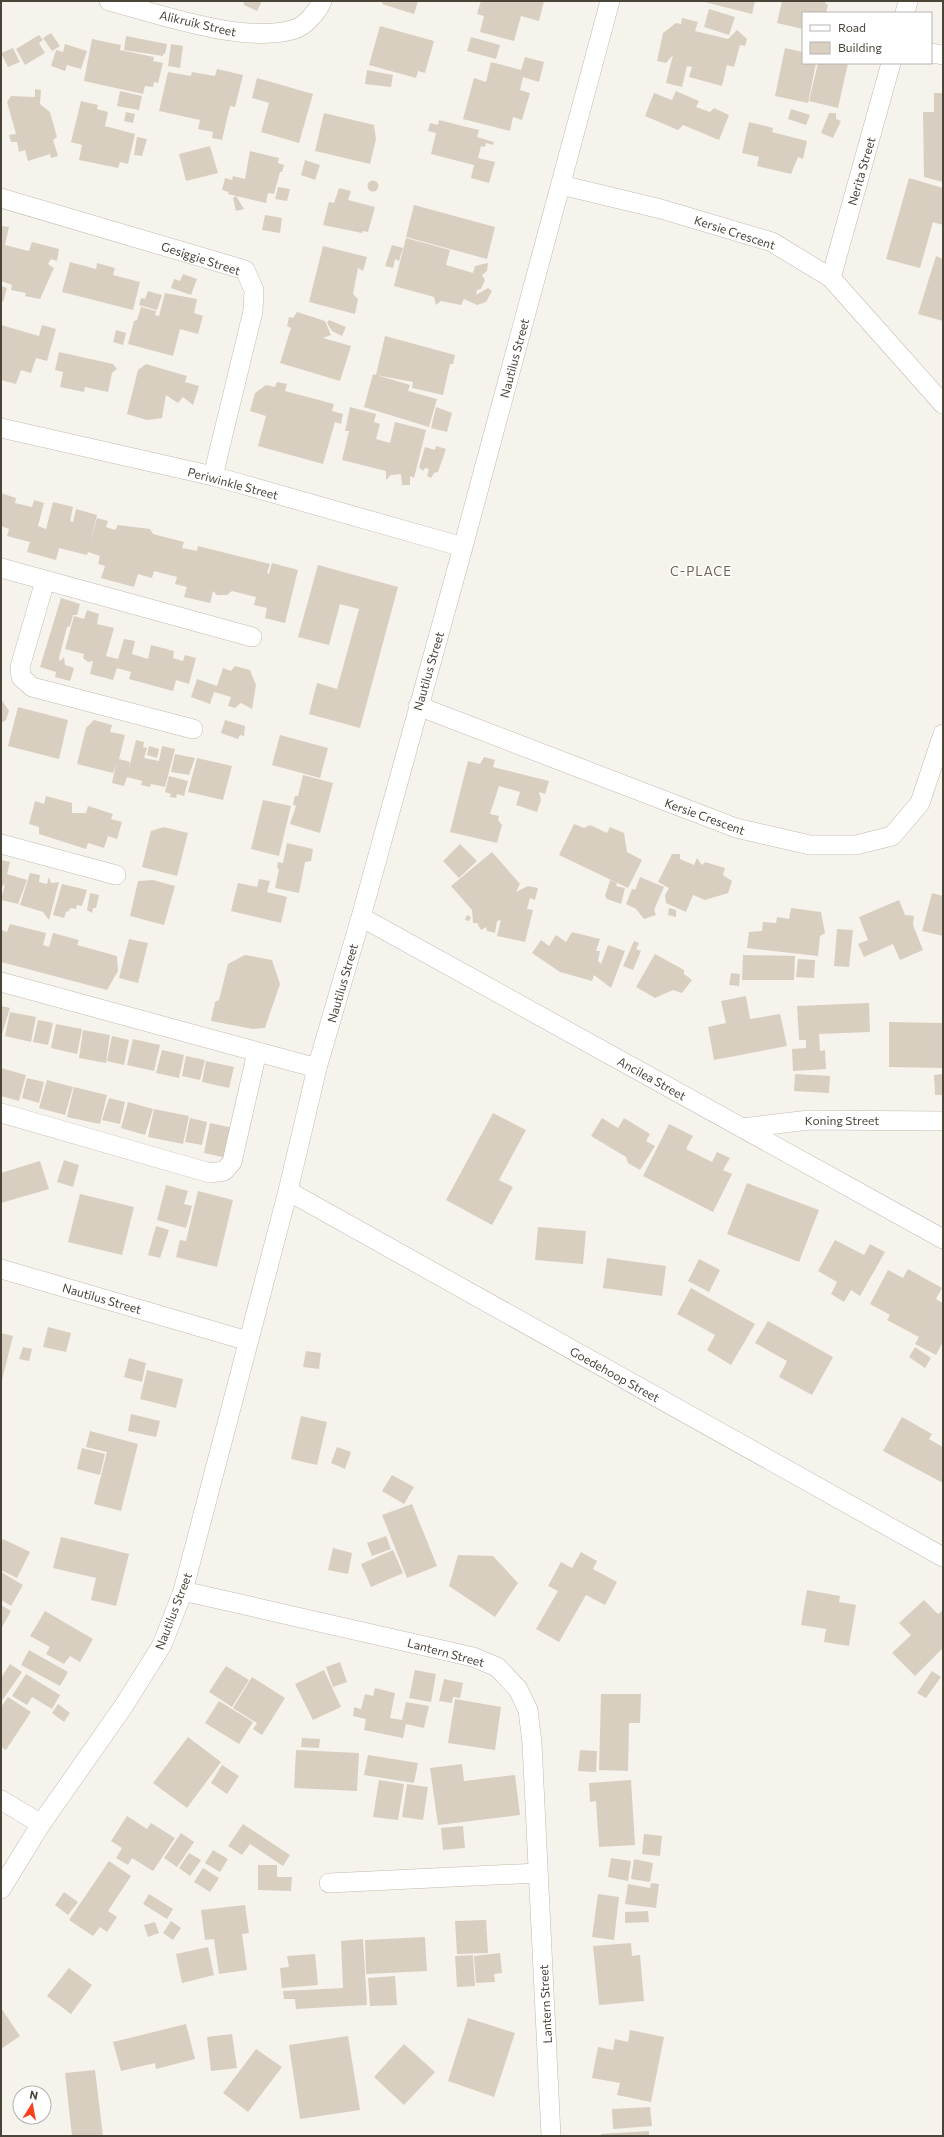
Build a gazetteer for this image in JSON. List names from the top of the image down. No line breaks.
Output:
{"streets":{"street":["Alikruik Street","Nerita Street","Kersie Crescent","Gesiggie Street","Nautilus Street","Periwinkle Street","Ancilea Street","Koning Street","Goedehoop Street","Lantern Street"]},"crossings":[["Nerita Street","Kersie Crescent"],["Kersie Crescent","Nautilus Street"],["Gesiggie Street","Periwinkle Street"],["Nautilus Street","Periwinkle Street"],["Nautilus Street","Ancilea Street"],["Nautilus Street","Goedehoop Street"],["Nautilus Street","Lantern Street"],["Ancilea Street","Koning Street"]],"districts":["C-PLACE"],"legend":["Road","Building"],"north":"top"}
